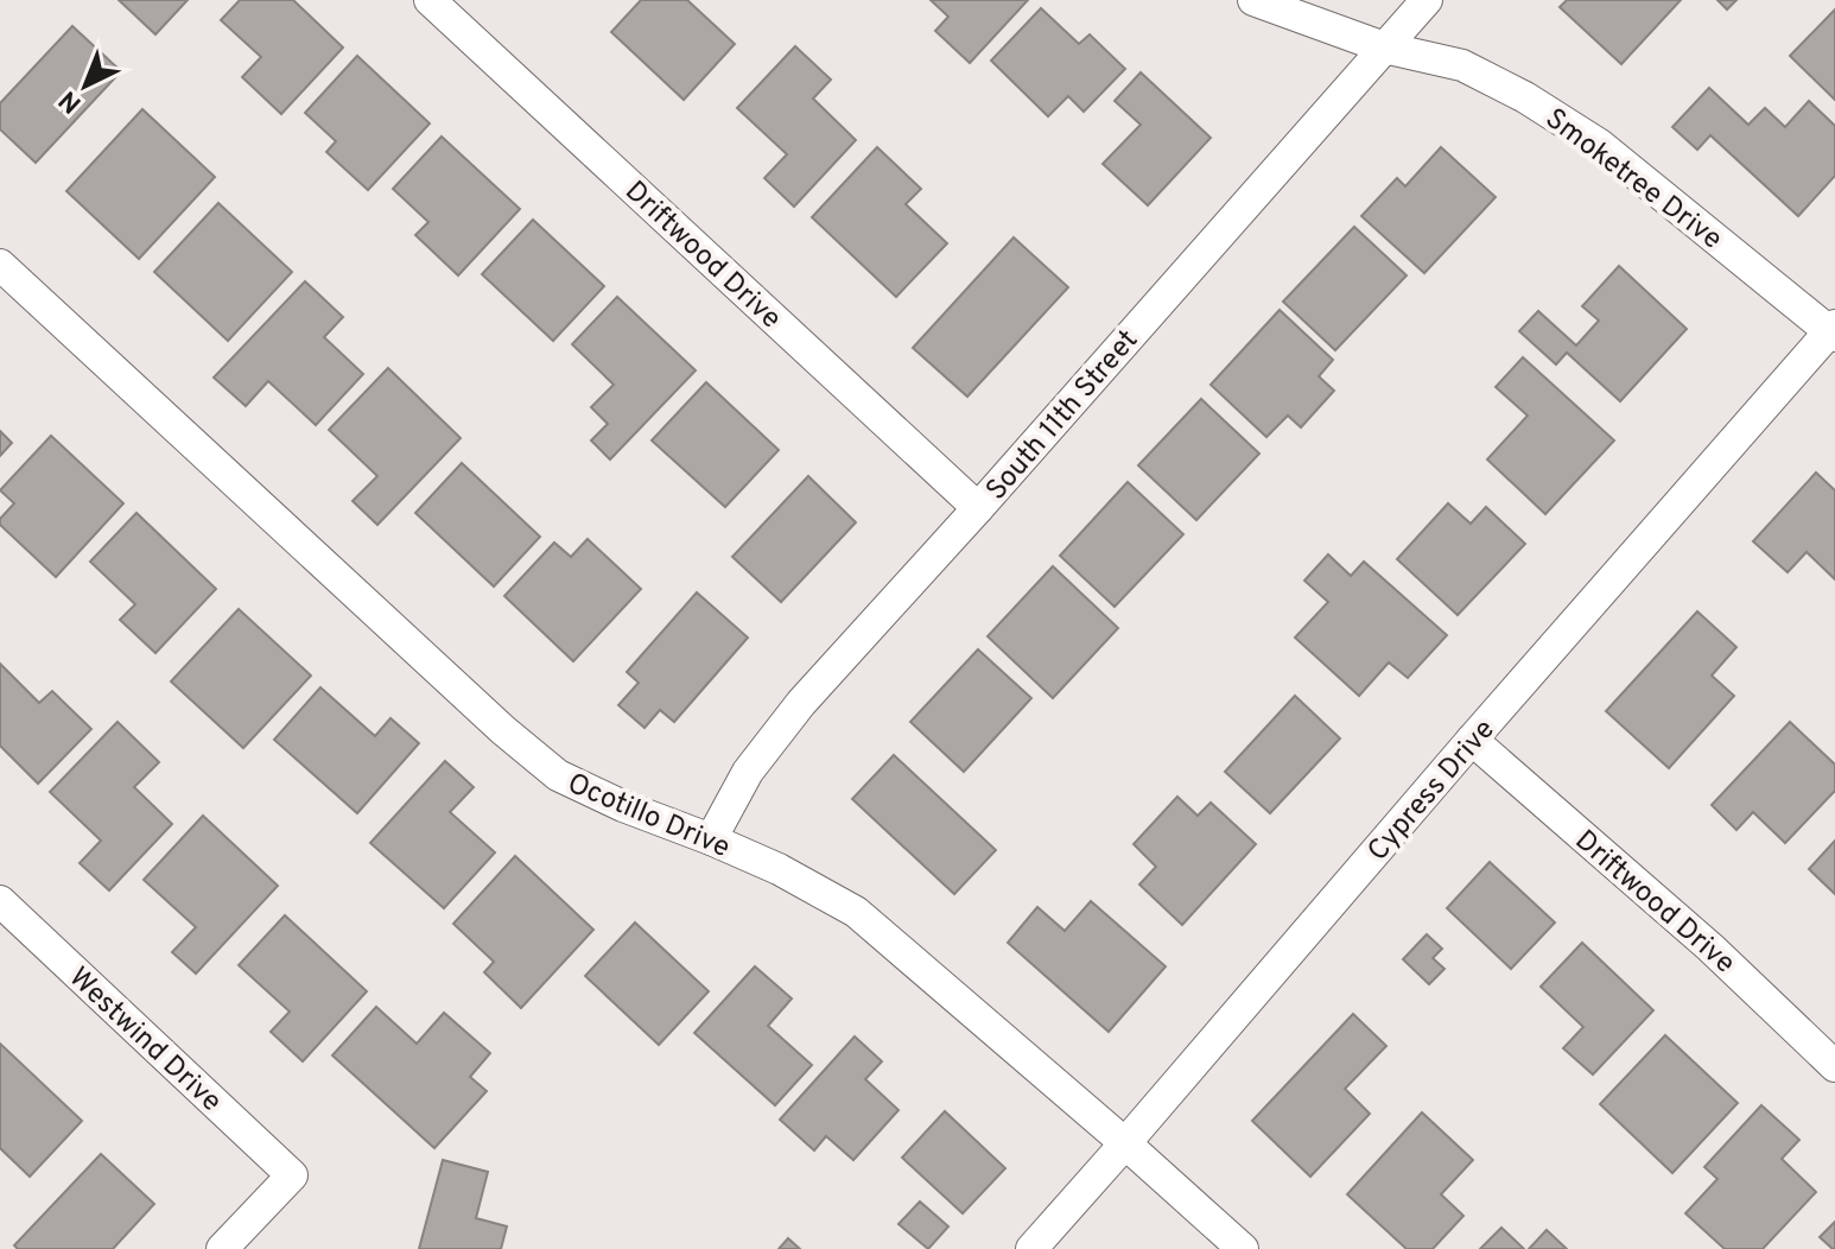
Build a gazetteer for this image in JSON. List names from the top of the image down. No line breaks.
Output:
{"streets":{"street":["Smoketree Drive","Driftwood Drive","South 11th Street","Cypress Drive","Ocotillo Drive","Westwind Drive"]},"crossings":[["Smoketree Drive","South 11th Street"],["Smoketree Drive","Cypress Drive"],["Driftwood Drive","South 11th Street"],["Driftwood Drive","Cypress Drive"],["South 11th Street","Ocotillo Drive"],["Cypress Drive","Ocotillo Drive"]],"north":"bottom left"}
